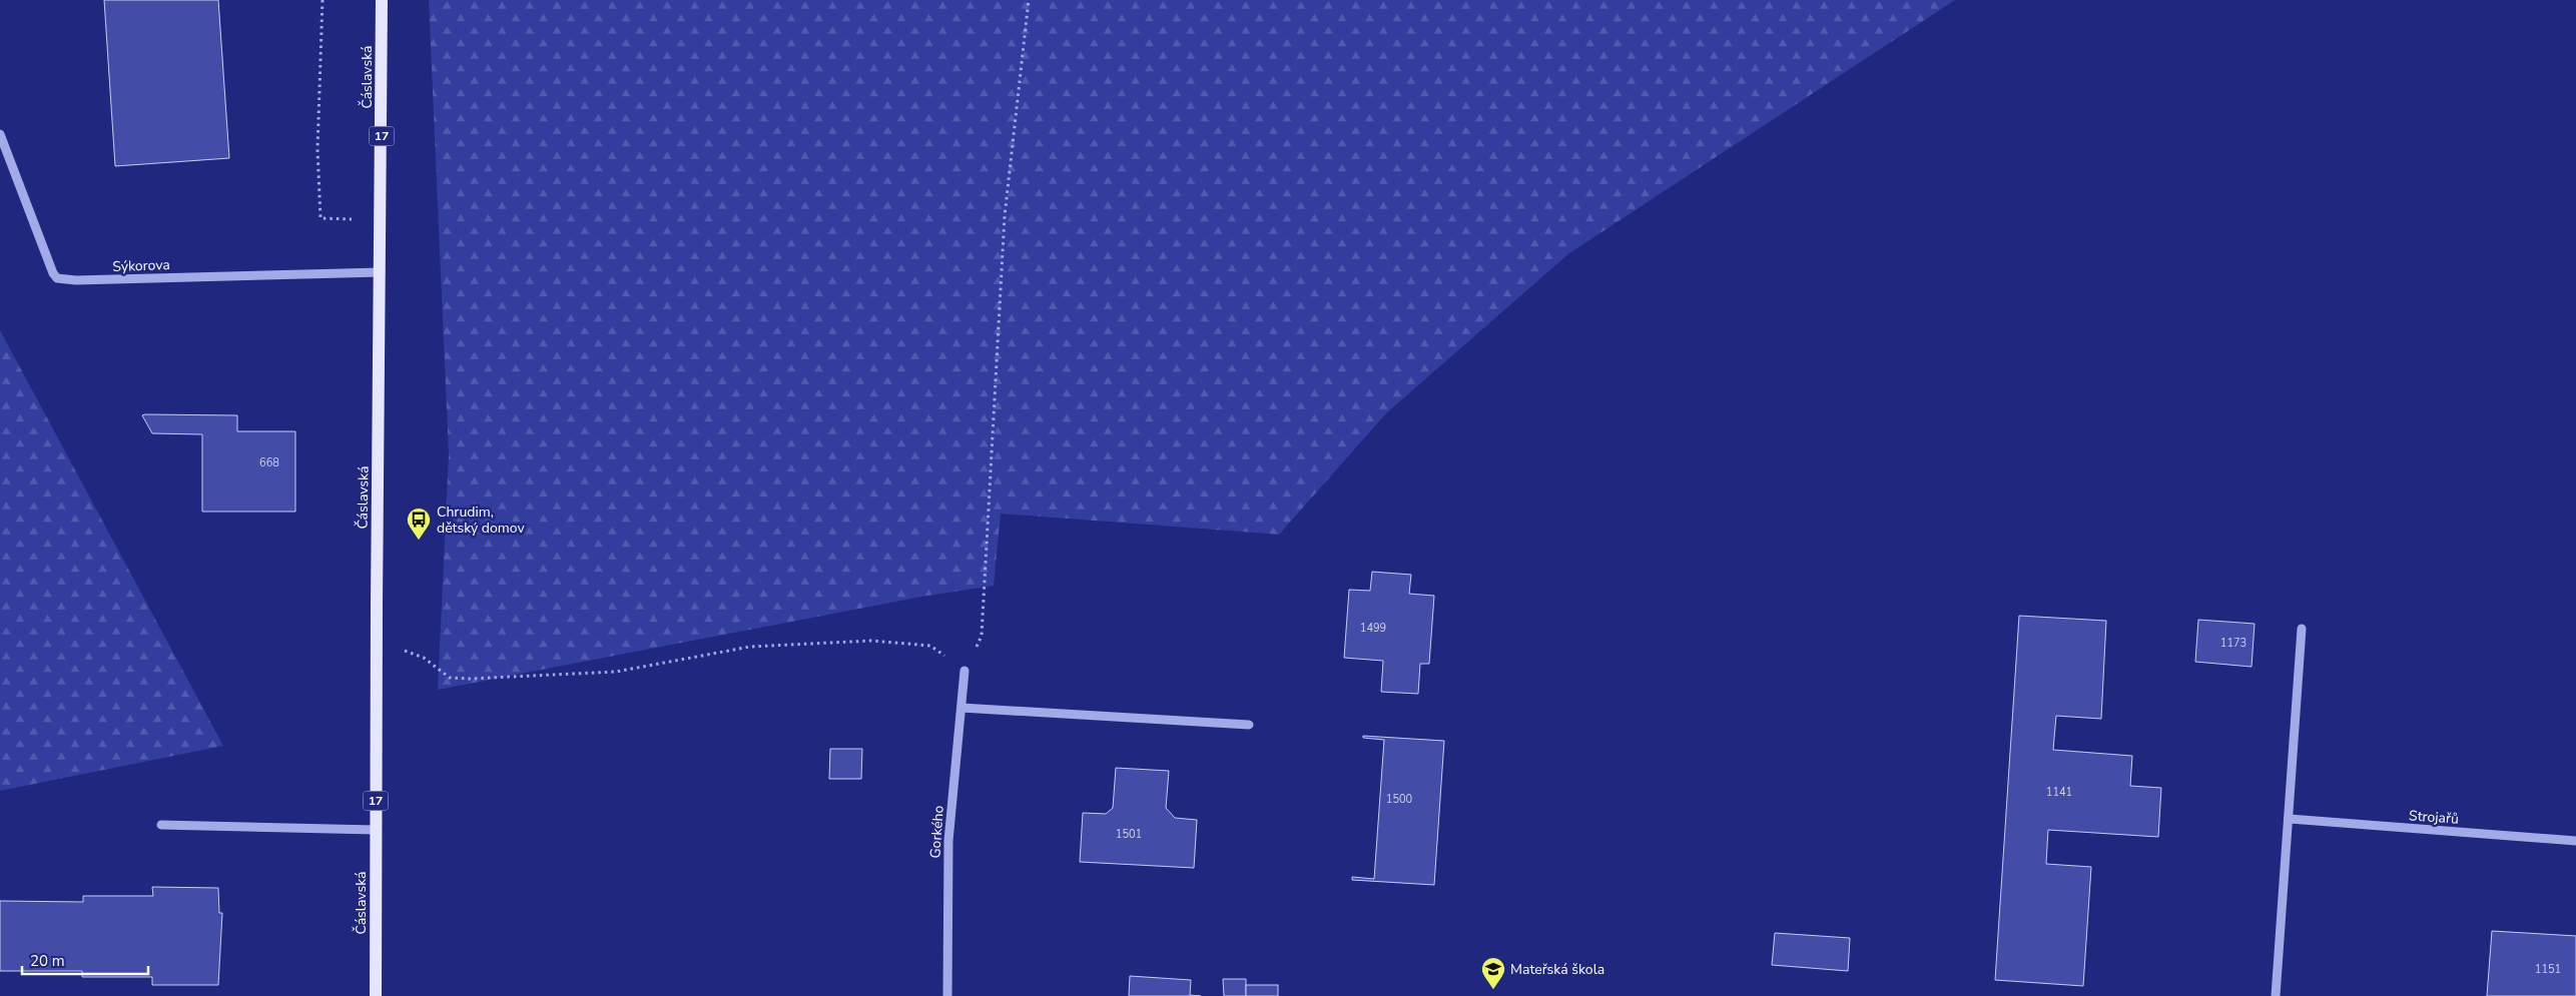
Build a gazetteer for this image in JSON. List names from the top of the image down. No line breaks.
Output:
{"streets":{"main road":["Čáslavská","17"],"street":["Sýkorova","Strojařů","Gorkého"]},"crossings":[["Čáslavská","Sýkorova"]],"places":{"bus stop":["Chrudim, dětský domov"],"school or university":["Mateřská škola"]},"house_numbers":["668","1499","1173","1141","1500","1501","1151"],"scale_bar":"20 m"}
